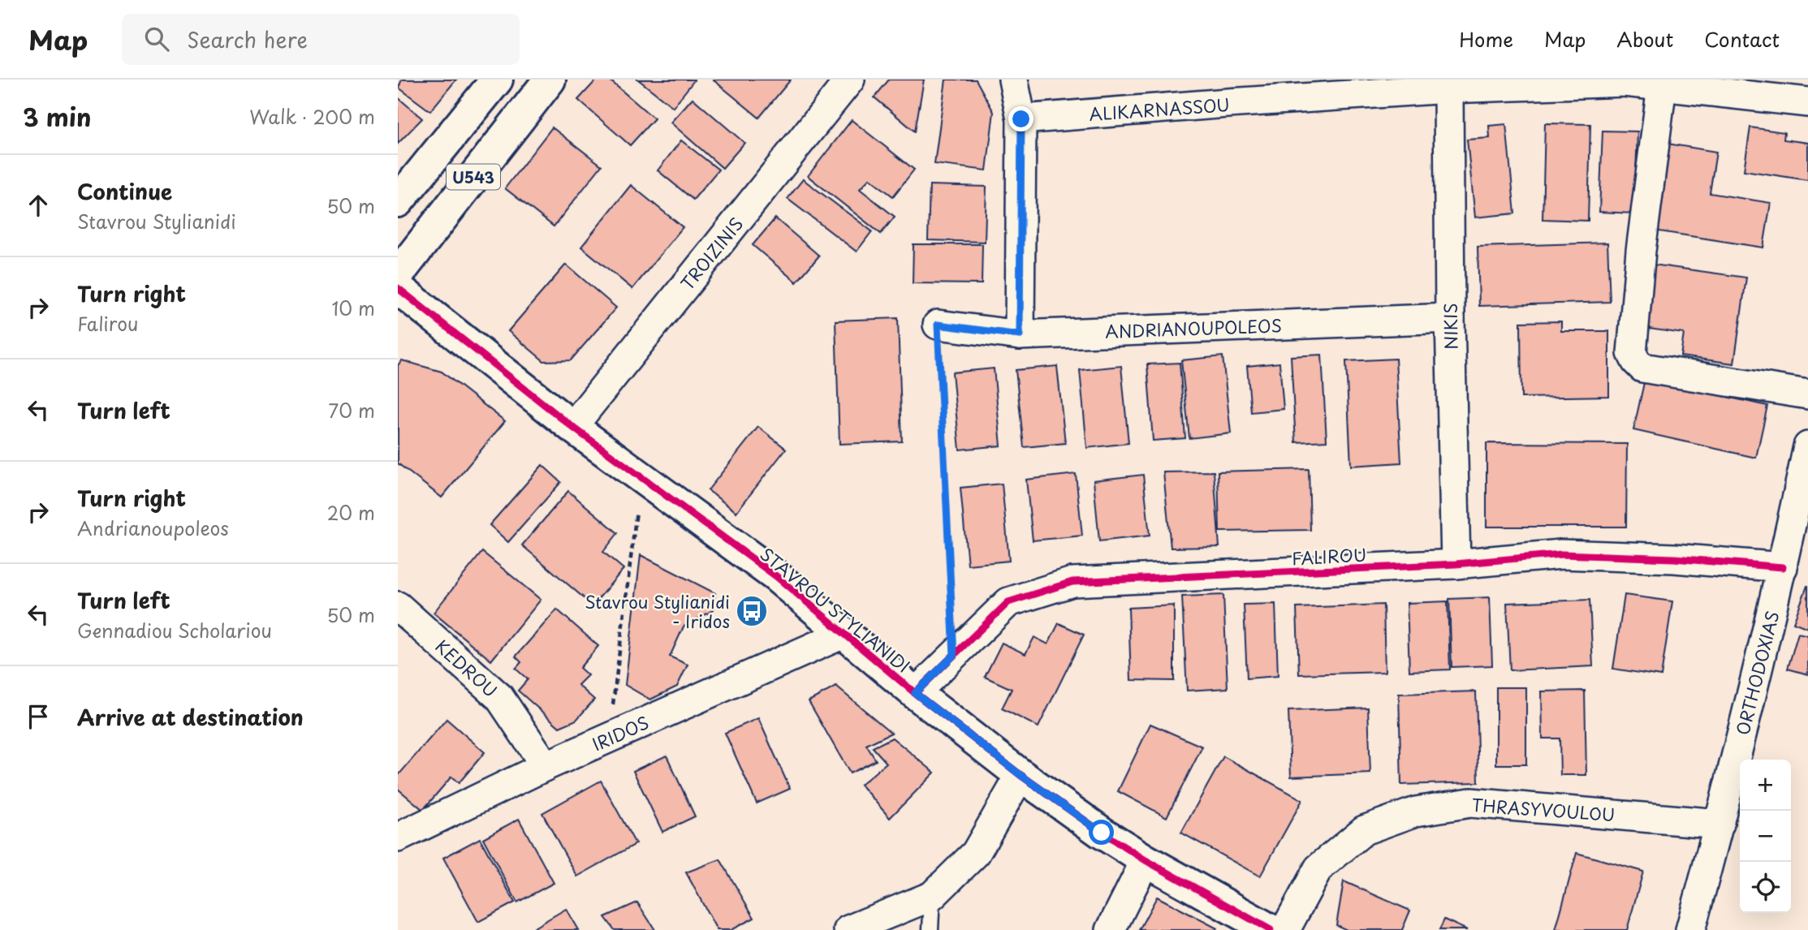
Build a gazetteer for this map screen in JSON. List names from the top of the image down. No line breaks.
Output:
{"streets":{"street":["ALIKARNASSOU","U543","TROIZINIS","NIKIS","ANDRIANOUPOLEOS","FALIROU","STAVROU STYLIANIDI","KEDROU","ORTHODOXIAS","IRIDOS","THRASYVOULOU"]},"crossings":[["ALIKARNASSOU","NIKIS"],["TROIZINIS","STAVROU STYLIANIDI"],["NIKIS","ANDRIANOUPOLEOS"],["NIKIS","FALIROU"],["FALIROU","STAVROU STYLIANIDI"],["FALIROU","ORTHODOXIAS"],["STAVROU STYLIANIDI","IRIDOS"],["KEDROU","IRIDOS"],["ORTHODOXIAS","THRASYVOULOU"]],"places":{"bus stop":["Stavrou Stylianidi - Iridos"]},"page":{"header":"Map","search":"Search here","nav":["Home","Map","About","Contact"],"heading":["3 min","Walk · 200 m"],"list":[["Continue","Stavrou Stylianidi","50 m"],["Turn right","Falirou","10 m"],["Turn left","70 m"],["Turn right","Andrianoupoleos","20 m"],["Turn left","Gennadiou Scholariou","50 m"],"Arrive at destination"],"map_buttons":["+","−"]}}
